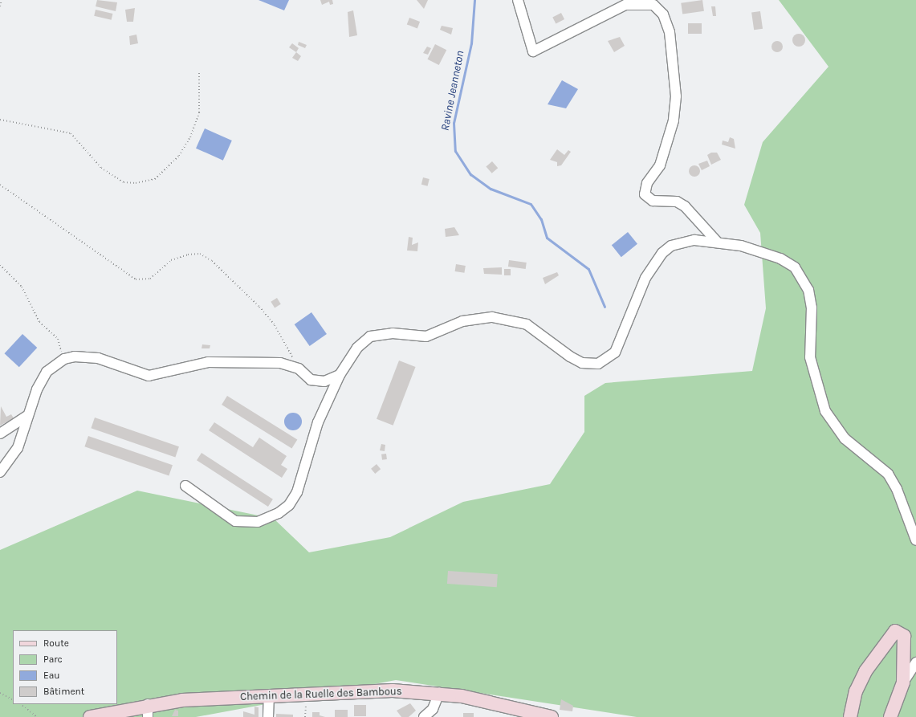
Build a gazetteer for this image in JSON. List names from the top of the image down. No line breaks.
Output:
{"streets":{"street":["Chemin de la Ruelle des Bambous"]},"water":["Ravine Jeanneton"],"legend":["Route","Parc","Eau","Bâtiment"]}
